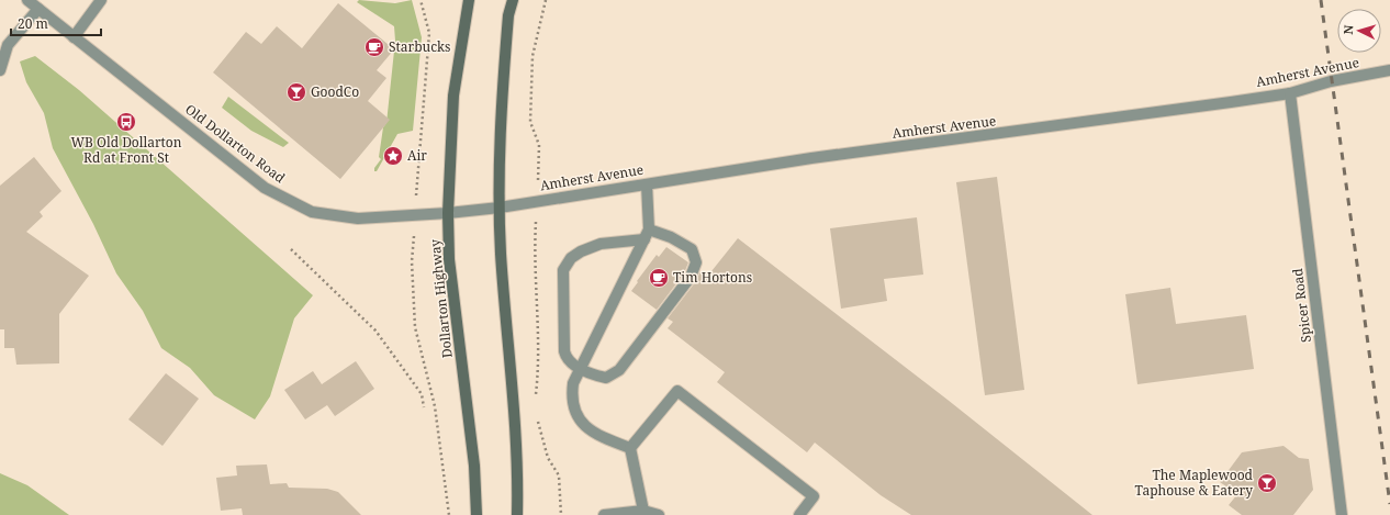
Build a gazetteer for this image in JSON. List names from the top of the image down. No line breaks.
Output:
{"streets":{"main road":["Dollarton Highway"],"street":["Amherst Avenue","Old Dollarton Road","Spicer Road"]},"crossings":[["Amherst Avenue","Old Dollarton Road"],["Amherst Avenue","Spicer Road"],["Old Dollarton Road","Dollarton Highway"]],"places":{"cafe":["Starbucks","Tim Hortons"],"bar":["GoodCo","The Maplewood Taphouse & Eatery"],"bus stop":["WB Old Dollarton Rd at Front St"],"place":["Air"]},"scale_bar":"20 m","north":"left"}
